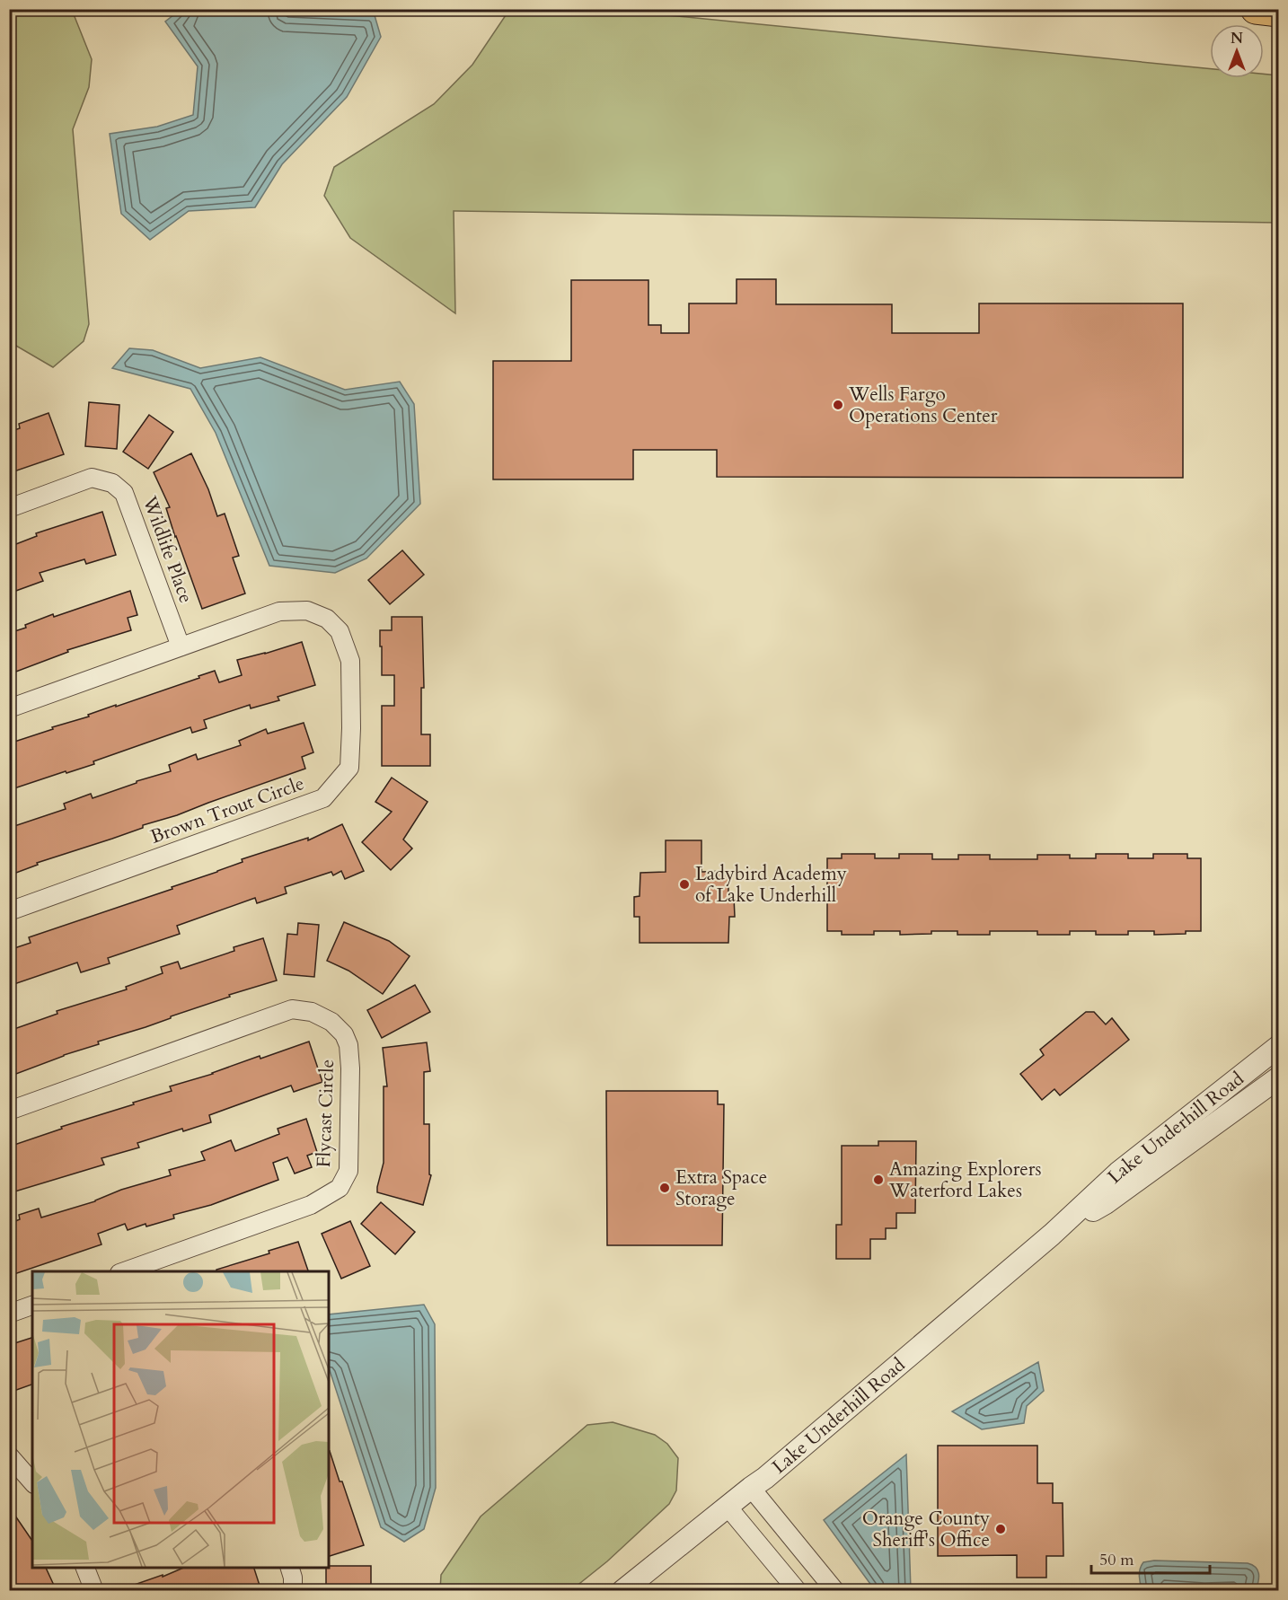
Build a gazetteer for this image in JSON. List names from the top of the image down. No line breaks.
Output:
{"streets":{"street":["Wildlife Place","Brown Trout Circle","Flycast Circle","Lake Underhill Road"]},"crossings":[["Wildlife Place","Brown Trout Circle"]],"places":["Wells Fargo Operations Center","Ladybird Academy of Lake Underhill","Amazing Explorers Waterford Lakes","Extra Space Storage","Orange County Sheriff's Office"],"scale_bar":"50 m","north":"top"}
